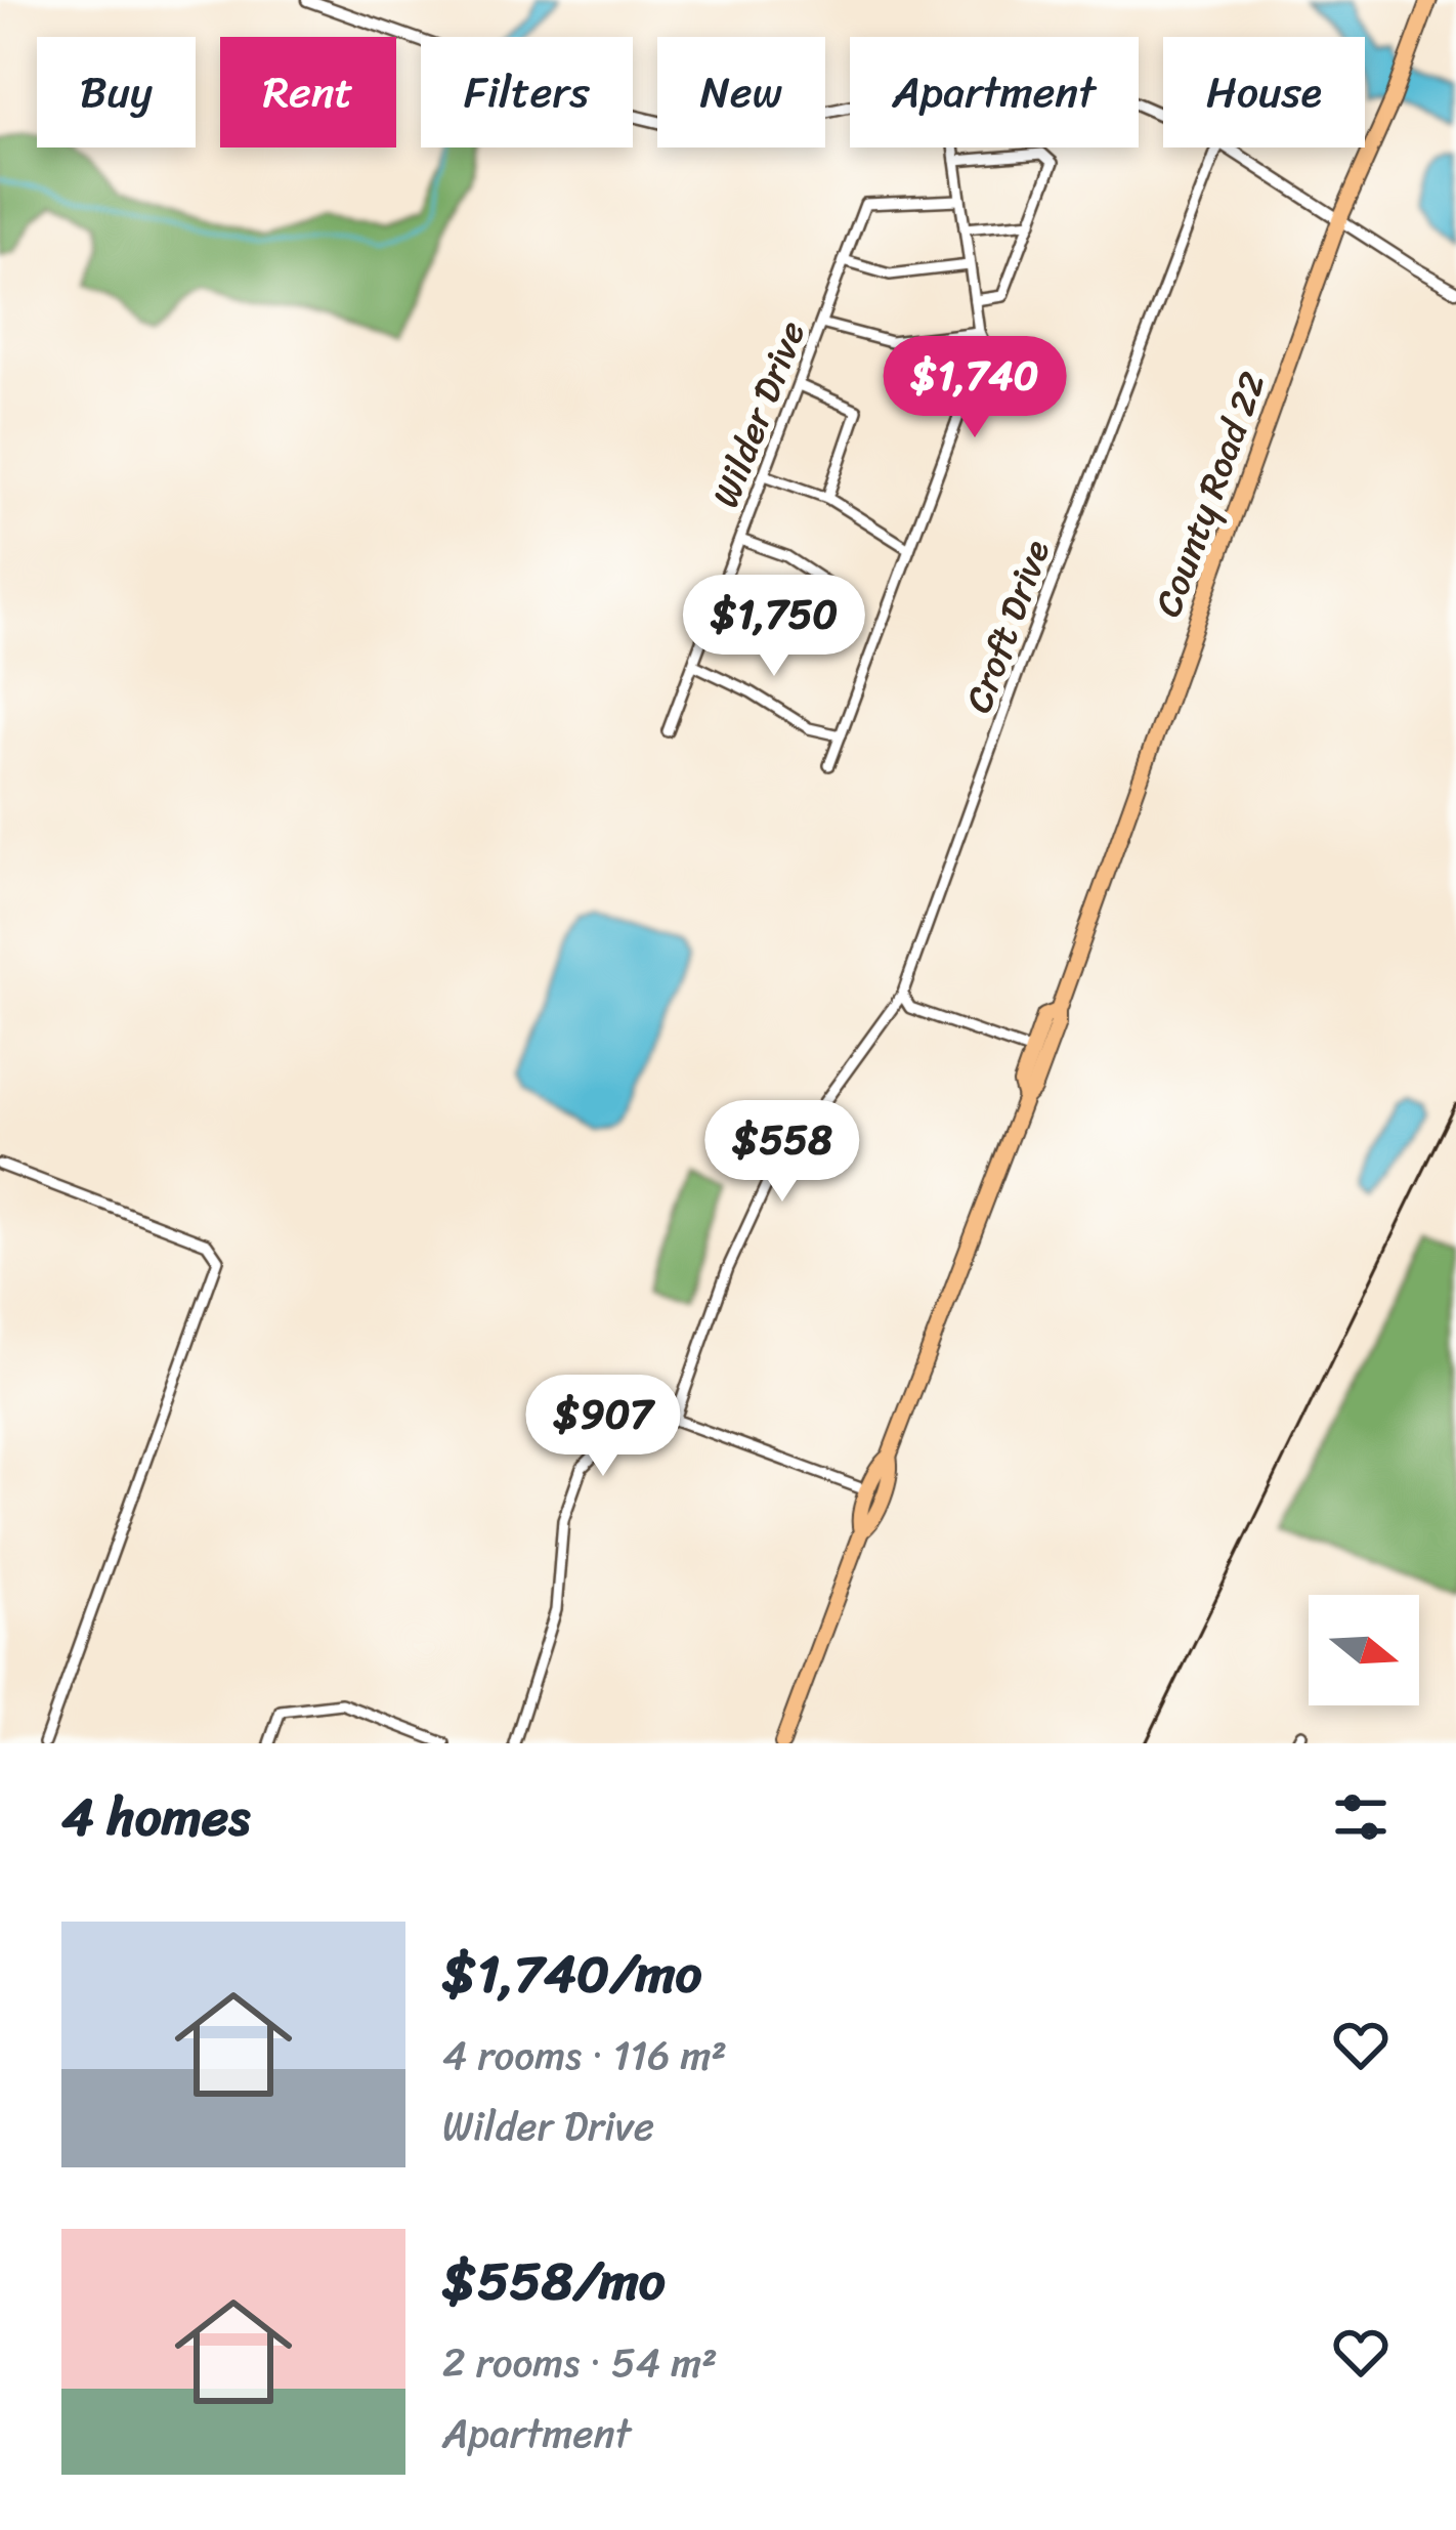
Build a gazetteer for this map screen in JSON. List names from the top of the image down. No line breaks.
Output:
{"streets":{"main road":["County Road 22"],"street":["Wilder Drive","Croft Drive"]},"north":"right","page":{"chip":["Buy","Rent","Filters","New","Apartment","House"],"price":["$1,740","$1,750","$558","$907"],"heading":"4 homes","list":[{"name":"$1,740/mo","note":"4 rooms · 116 m² · Wilder Drive"},{"name":"$558/mo","note":"2 rooms · 54 m² · Apartment"}]}}
